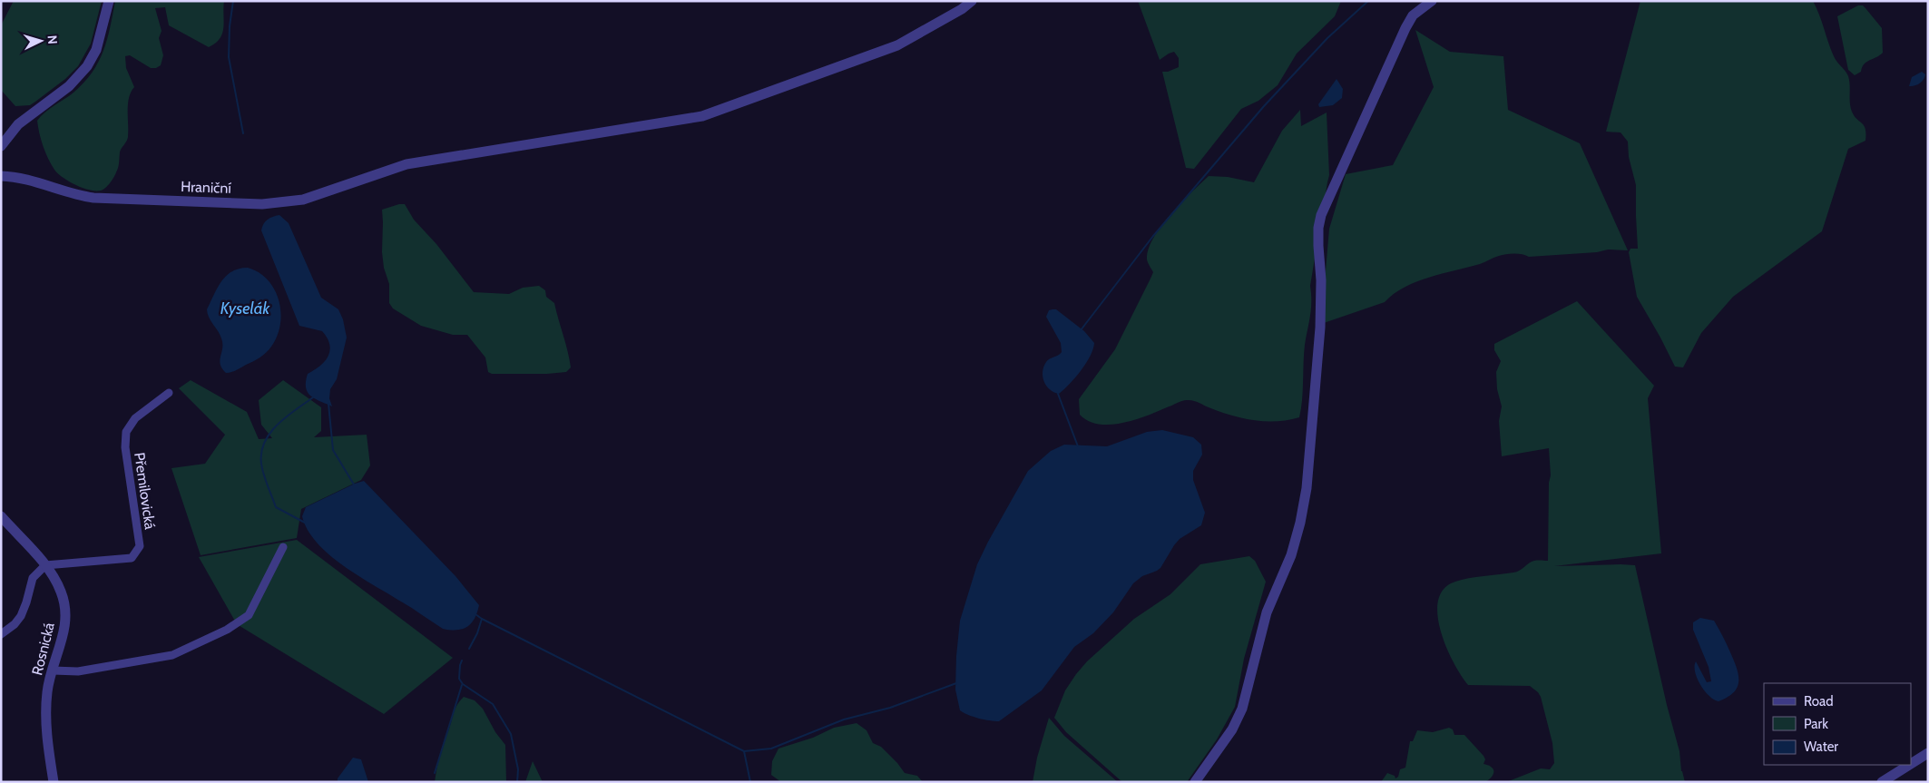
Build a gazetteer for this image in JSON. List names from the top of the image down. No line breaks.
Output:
{"streets":{"street":["Hraniční","Přemilovická","Rosnická"]},"crossings":[["Přemilovická","Rosnická"]],"water":["Kyselák"],"legend":["Road","Park","Water"],"north":"right"}
